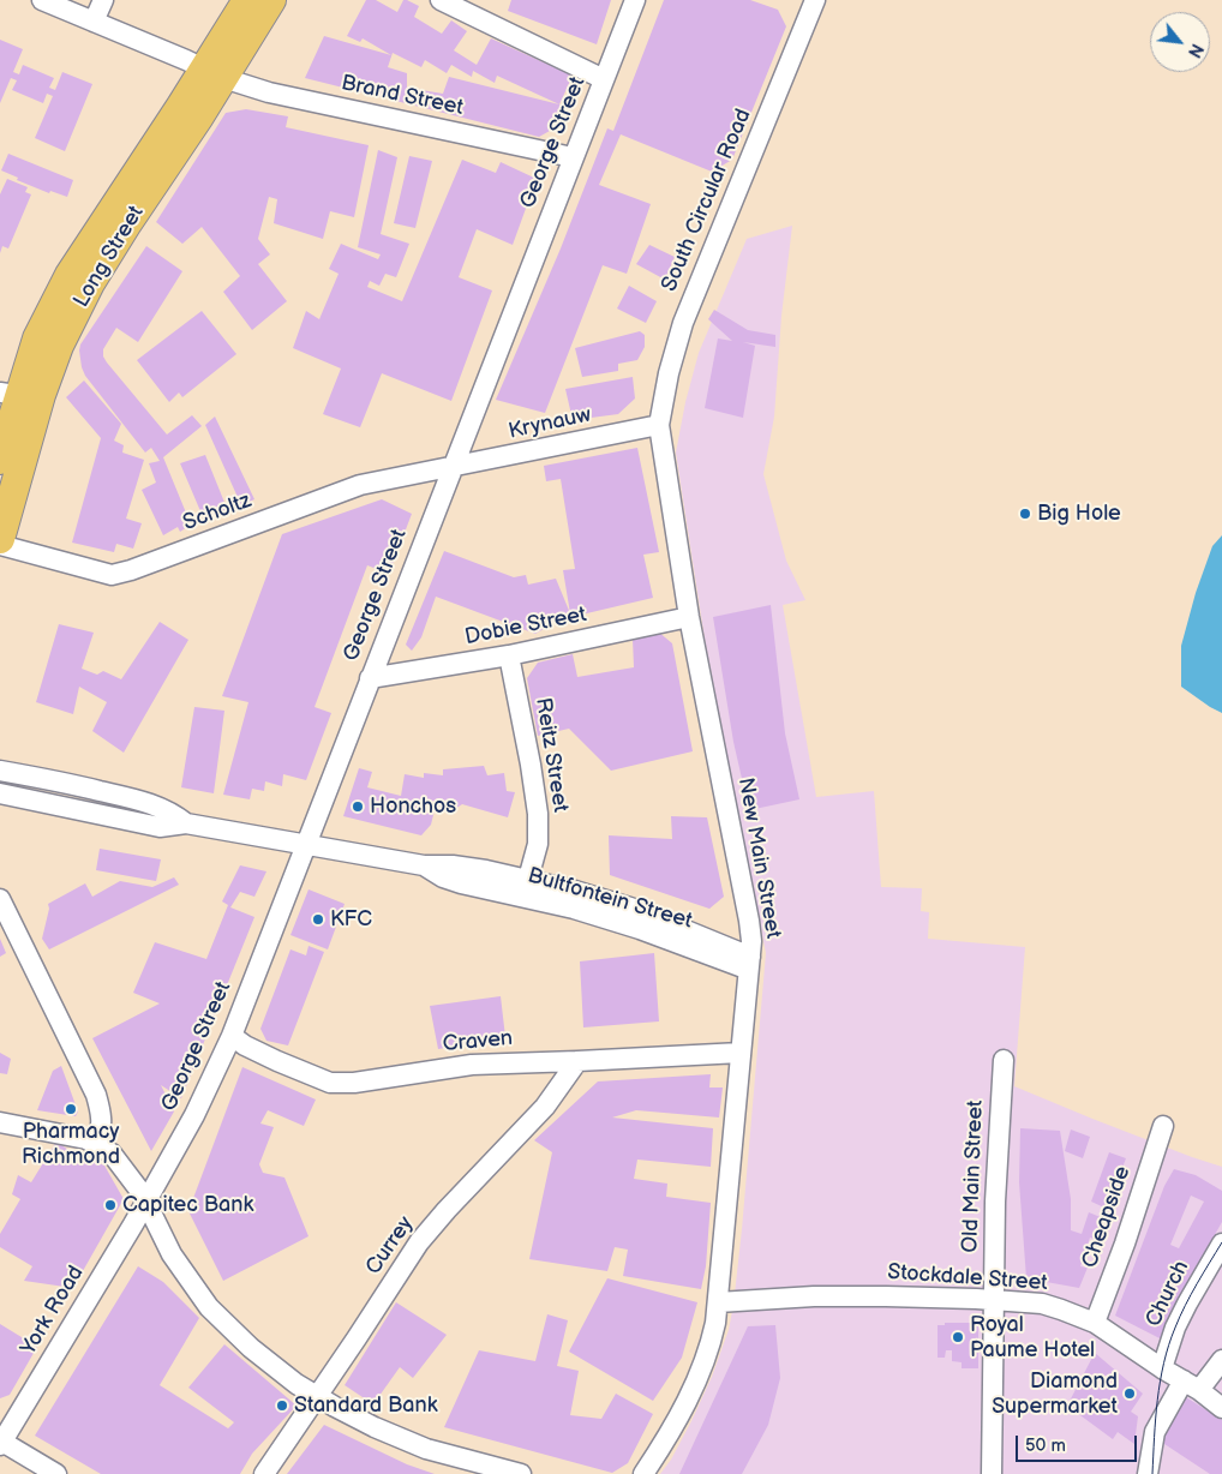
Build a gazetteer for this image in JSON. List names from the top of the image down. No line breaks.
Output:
{"streets":{"highway":["Long Street"],"street":["Brand Street","George Street","South Circular Road","Krynauw","Scholtz","Dobie Street","Reitz Street","New Main Street","Bultfontein Street","Craven","Old Main Street","Cheapside","Currey","Stockdale Street","Church","York Road"]},"crossings":[["Brand Street","George Street"],["Brand Street","Long Street"],["George Street","Krynauw"],["George Street","Scholtz"],["George Street","Dobie Street"],["George Street","Bultfontein Street"],["George Street","Craven"],["George Street","York Road"],["South Circular Road","Krynauw"],["South Circular Road","New Main Street"],["Krynauw","Scholtz"],["Krynauw","New Main Street"],["Dobie Street","Reitz Street"],["Dobie Street","New Main Street"],["Reitz Street","Bultfontein Street"],["New Main Street","Bultfontein Street"],["New Main Street","Craven"],["New Main Street","Stockdale Street"],["Craven","Currey"],["Old Main Street","Stockdale Street"],["Cheapside","Stockdale Street"],["Stockdale Street","Church"]],"places":["Big Hole","Honchos","KFC","Pharmacy Richmond","Capitec Bank","Royal Paume Hotel","Diamond Supermarket","Standard Bank"],"scale_bar":"50 m","north":"bottom right"}
